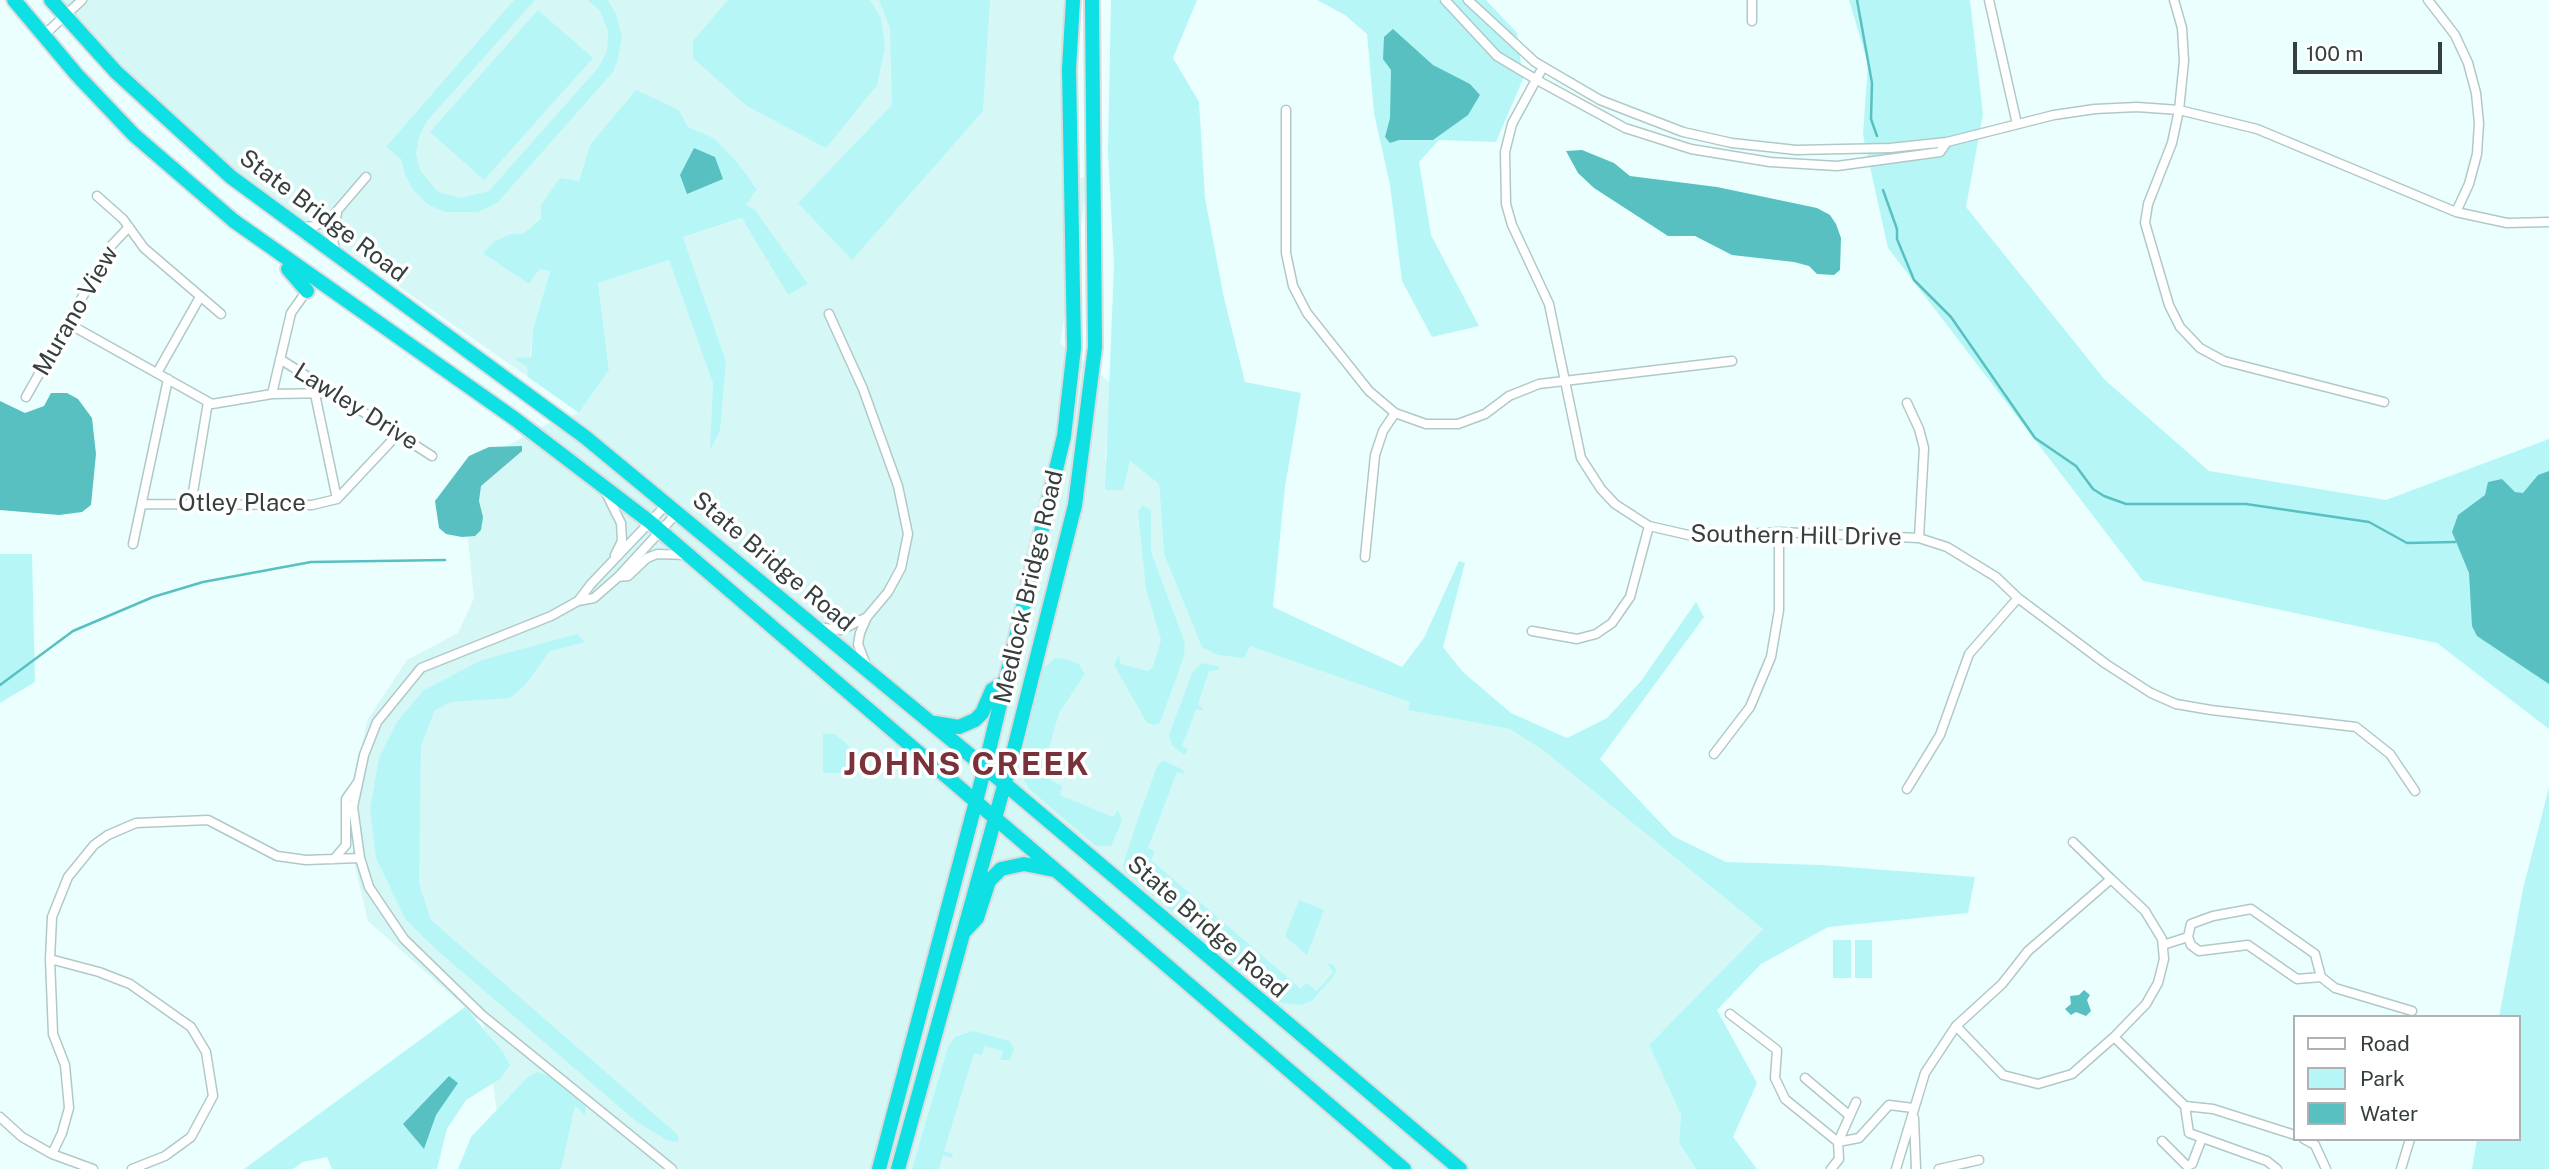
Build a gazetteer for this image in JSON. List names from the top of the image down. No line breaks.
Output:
{"streets":{"highway":["State Bridge Road","Medlock Bridge Road"],"street":["Murano View","Lawley Drive","Otley Place","Southern Hill Drive"]},"crossings":[["State Bridge Road","Medlock Bridge Road"],["Lawley Drive","Otley Place"]],"districts":["JOHNS CREEK"],"legend":["Road","Park","Water"],"scale_bar":"100 m"}
